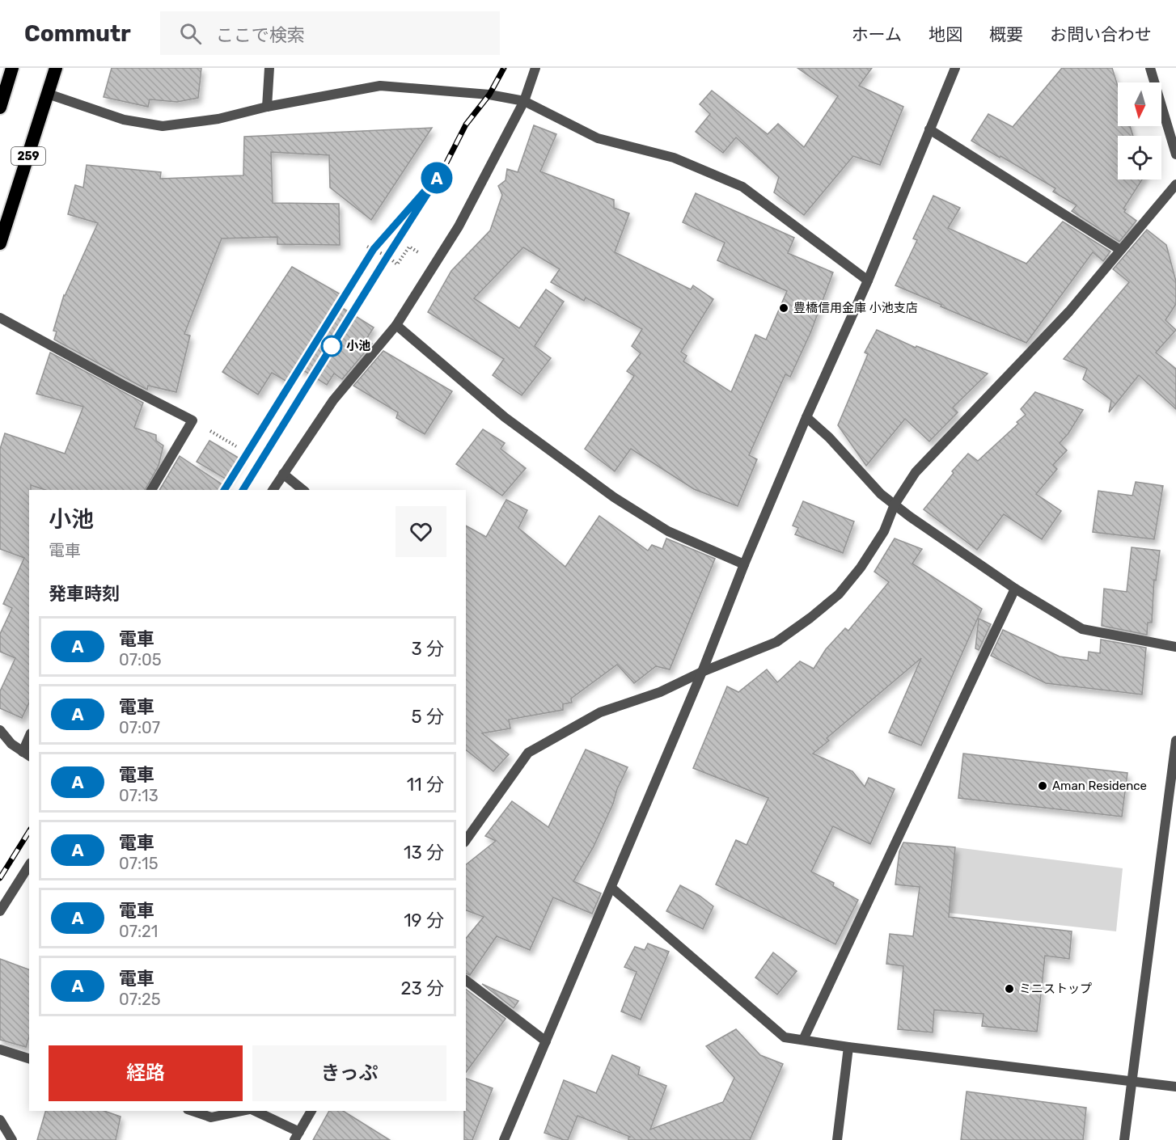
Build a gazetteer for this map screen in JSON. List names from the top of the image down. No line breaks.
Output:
{"streets":{"highway":["259"]},"places":["豊橋信用金庫 小池支店","小池","Aman Residence","ミニストップ"],"north":"bottom","page":{"header":"Commutr","search":"ここで検索","nav":["ホーム","地図","概要","お問い合わせ"],"on_map":"A","heading":[["小池","電車"],"発車時刻"],"list":[{"mark":"A","name":"電車","note":"07:05","value":"3 分"},{"mark":"A","name":"電車","note":"07:07","value":"5 分"},{"mark":"A","name":"電車","note":"07:13","value":"11 分"},{"mark":"A","name":"電車","note":"07:15","value":"13 分"},{"mark":"A","name":"電車","note":"07:21","value":"19 分"},{"mark":"A","name":"電車","note":"07:25","value":"23 分"}],"buttons":["経路","きっぷ"]}}
